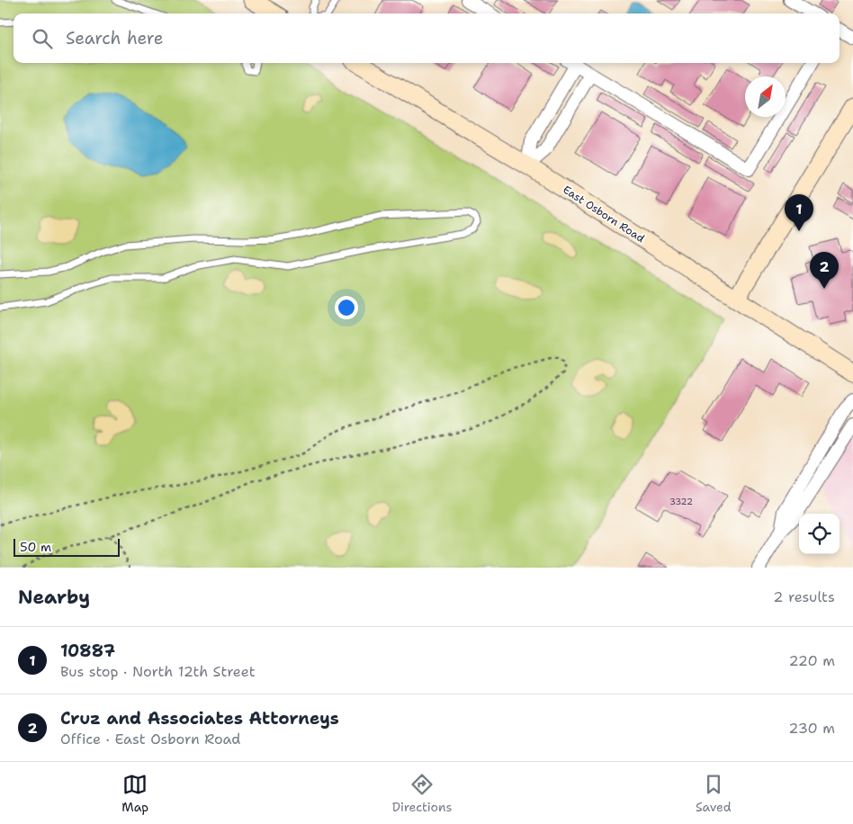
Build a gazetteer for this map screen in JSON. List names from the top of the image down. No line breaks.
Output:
{"streets":{"main road":["East Osborn Road"]},"house_numbers":["3322"],"scale_bar":"50 m","north":"top right","page":{"search":"Search here","pins":["1","2"],"scale":"50 m","heading":["Nearby","2 results"],"list":[{"mark":"1","name":"10887","note":"Bus stop · North 12th Street","value":"220 m"},{"mark":"2","name":"Cruz and Associates Attorneys","note":"Office · East Osborn Road","value":"230 m"}],"nav":["Map","Directions","Saved"]}}
